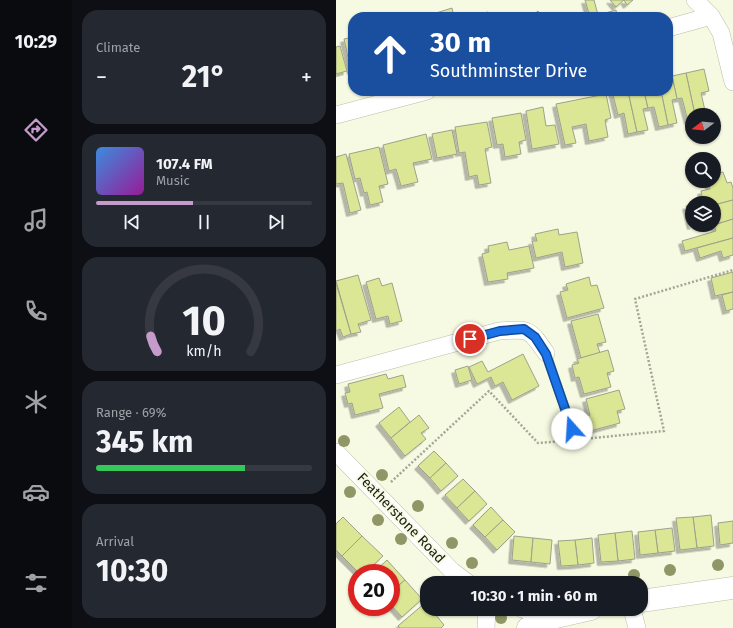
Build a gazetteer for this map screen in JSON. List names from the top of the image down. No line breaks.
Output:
{"streets":{"street":["Featherstone Road"]},"north":"left","page":{"tabs":"10:29","tile":["Climate",["Range · 69%","345 km"],["Arrival","10:30"]],"turn":["30 m","Southminster Drive"],"heat":["−","21°","+"],"song":["107.4 FM","Music"],"limit":"20","trip":"10:30 · 1 min · 60 m","gauge":["10","km/h"]}}
